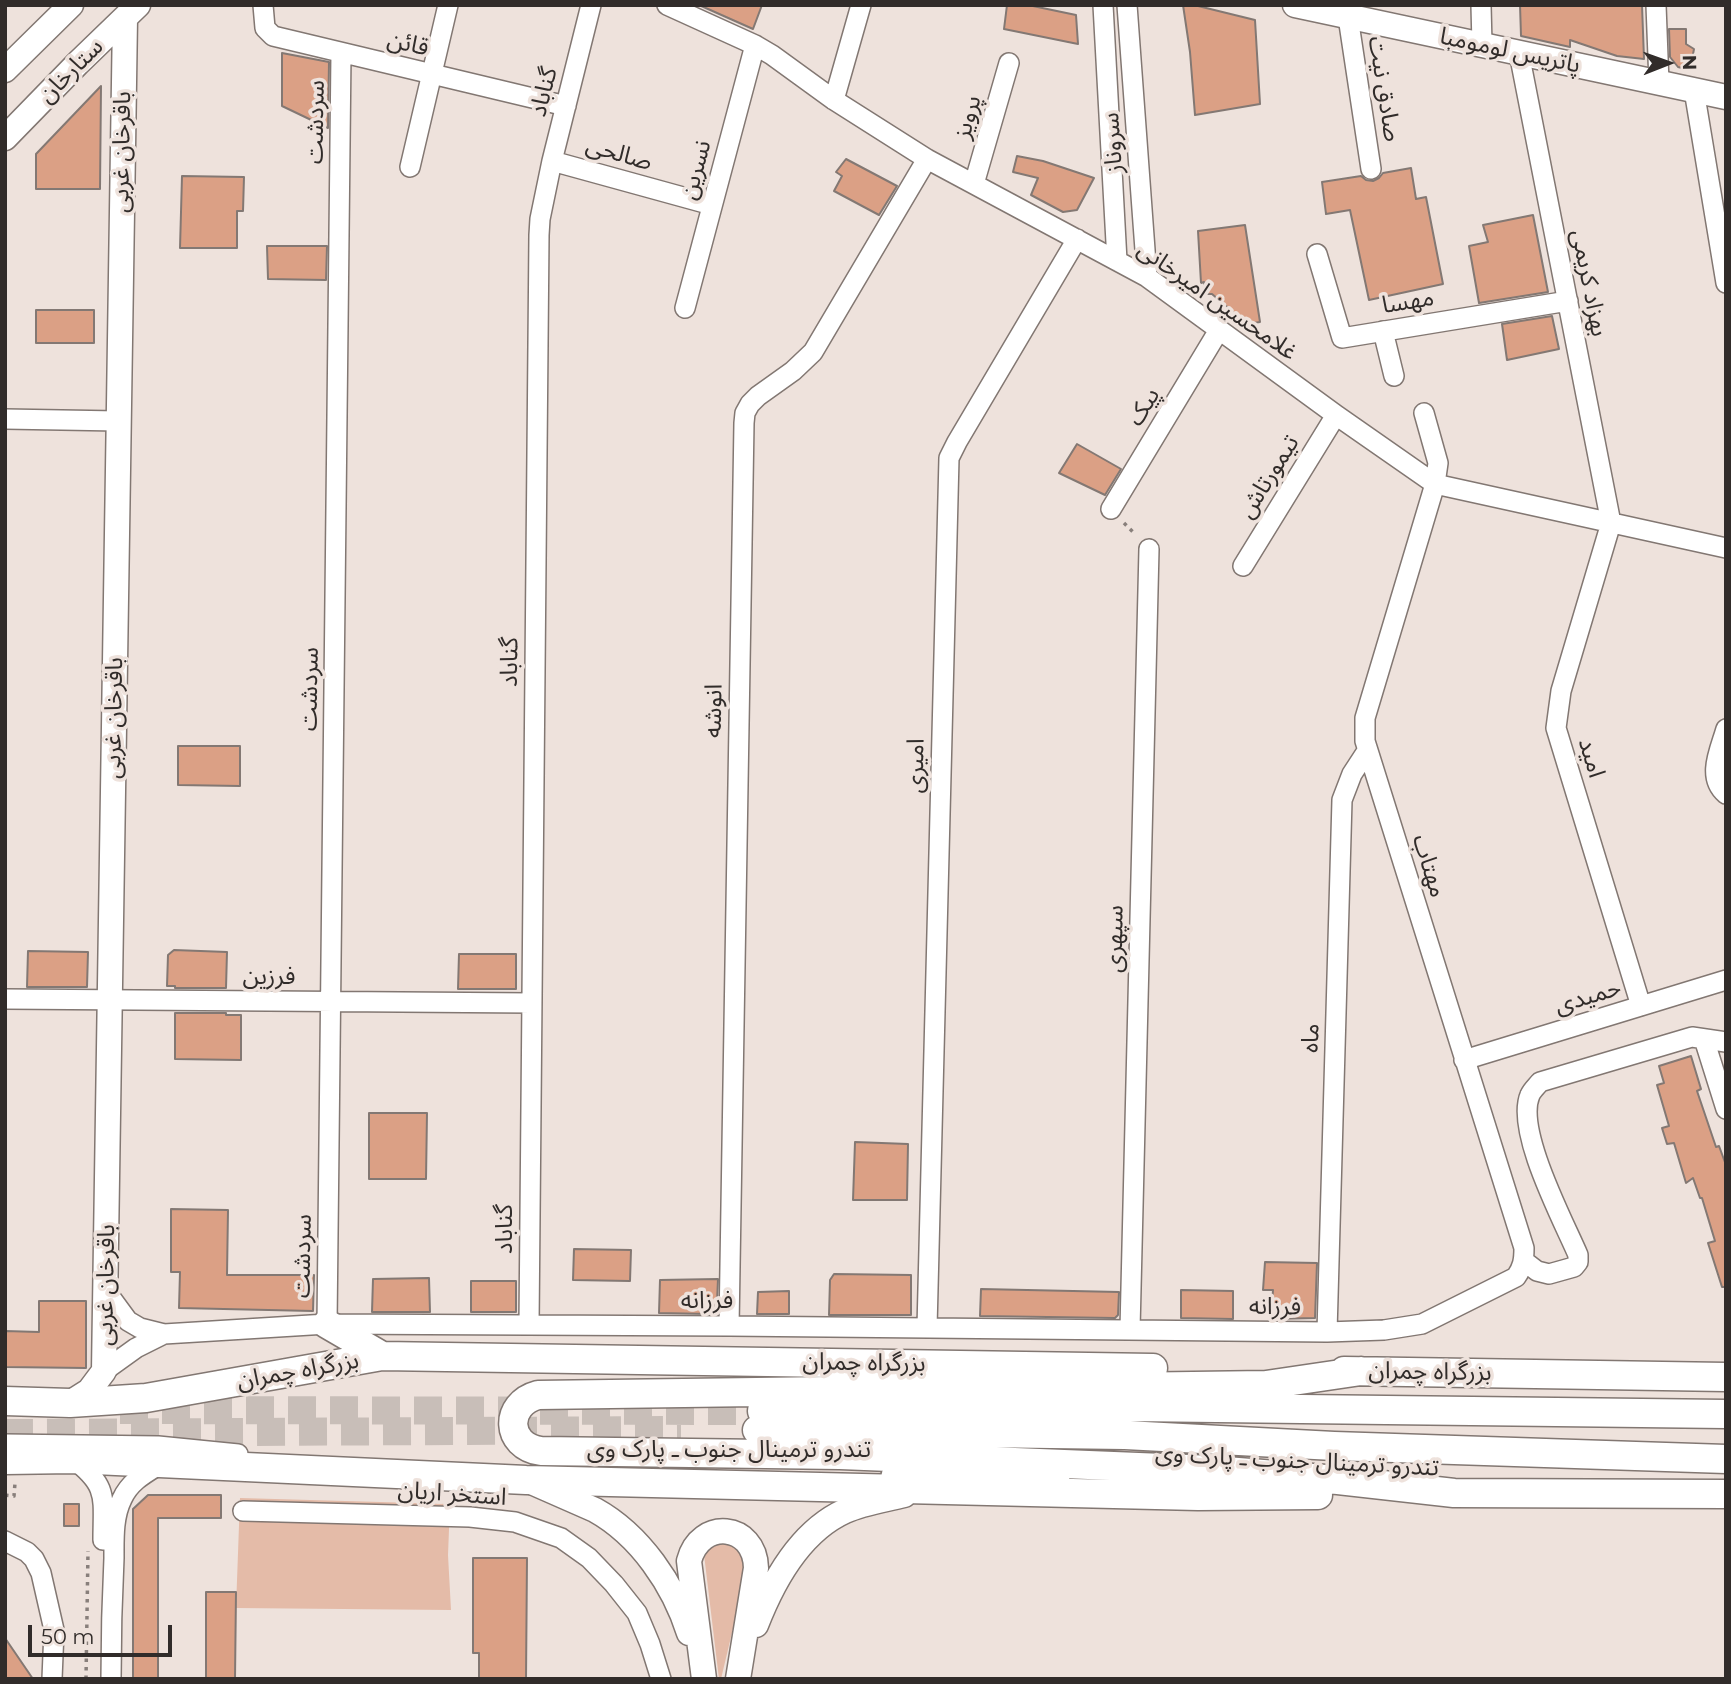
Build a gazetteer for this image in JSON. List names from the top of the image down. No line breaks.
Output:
{"streets":{"highway":["بزرگراه چمران"],"main road":["پاتریس لومومبا","ستارخان","باقرخان غربی"],"street":["قائن","صادق نیت","گناباد","پرویز","سردشت","سروناز","صالحی","نسرین","بهزاد کریمی","غلامحسین امیرخانی","مهسا","پیک","تیمورتاش","انوشه","امید","امیری","مهتاب","سپهری","فرزین","حمیدی","ماه","فرزانه","تندرو ترمینال جنوب ـ پارک وی","استخر اریان"]},"crossings":[["قائن","گناباد"],["قائن","سردشت"],["پاتریس لومومبا","صادق نیت"],["پاتریس لومومبا","بهزاد کریمی"],["ستارخان","باقرخان غربی"],["گناباد","صالحی"],["گناباد","فرزین"],["گناباد","فرزانه"],["پرویز","غلامحسین امیرخانی"],["سردشت","فرزین"],["سردشت","فرزانه"],["سروناز","غلامحسین امیرخانی"],["باقرخان غربی","فرزین"],["باقرخان غربی","فرزانه"],["باقرخان غربی","بزرگراه چمران"],["صالحی","نسرین"],["نسرین","غلامحسین امیرخانی"],["بهزاد کریمی","غلامحسین امیرخانی"],["بهزاد کریمی","مهسا"],["بهزاد کریمی","امید"],["غلامحسین امیرخانی","پیک"],["غلامحسین امیرخانی","تیمورتاش"],["غلامحسین امیرخانی","انوشه"],["غلامحسین امیرخانی","امید"],["غلامحسین امیرخانی","امیری"],["غلامحسین امیرخانی","مهتاب"],["انوشه","فرزانه"],["امید","حمیدی"],["امیری","فرزانه"],["مهتاب","حمیدی"],["مهتاب","ماه"],["سپهری","فرزانه"],["ماه","فرزانه"]],"scale_bar":"50 m","north":"right"}
